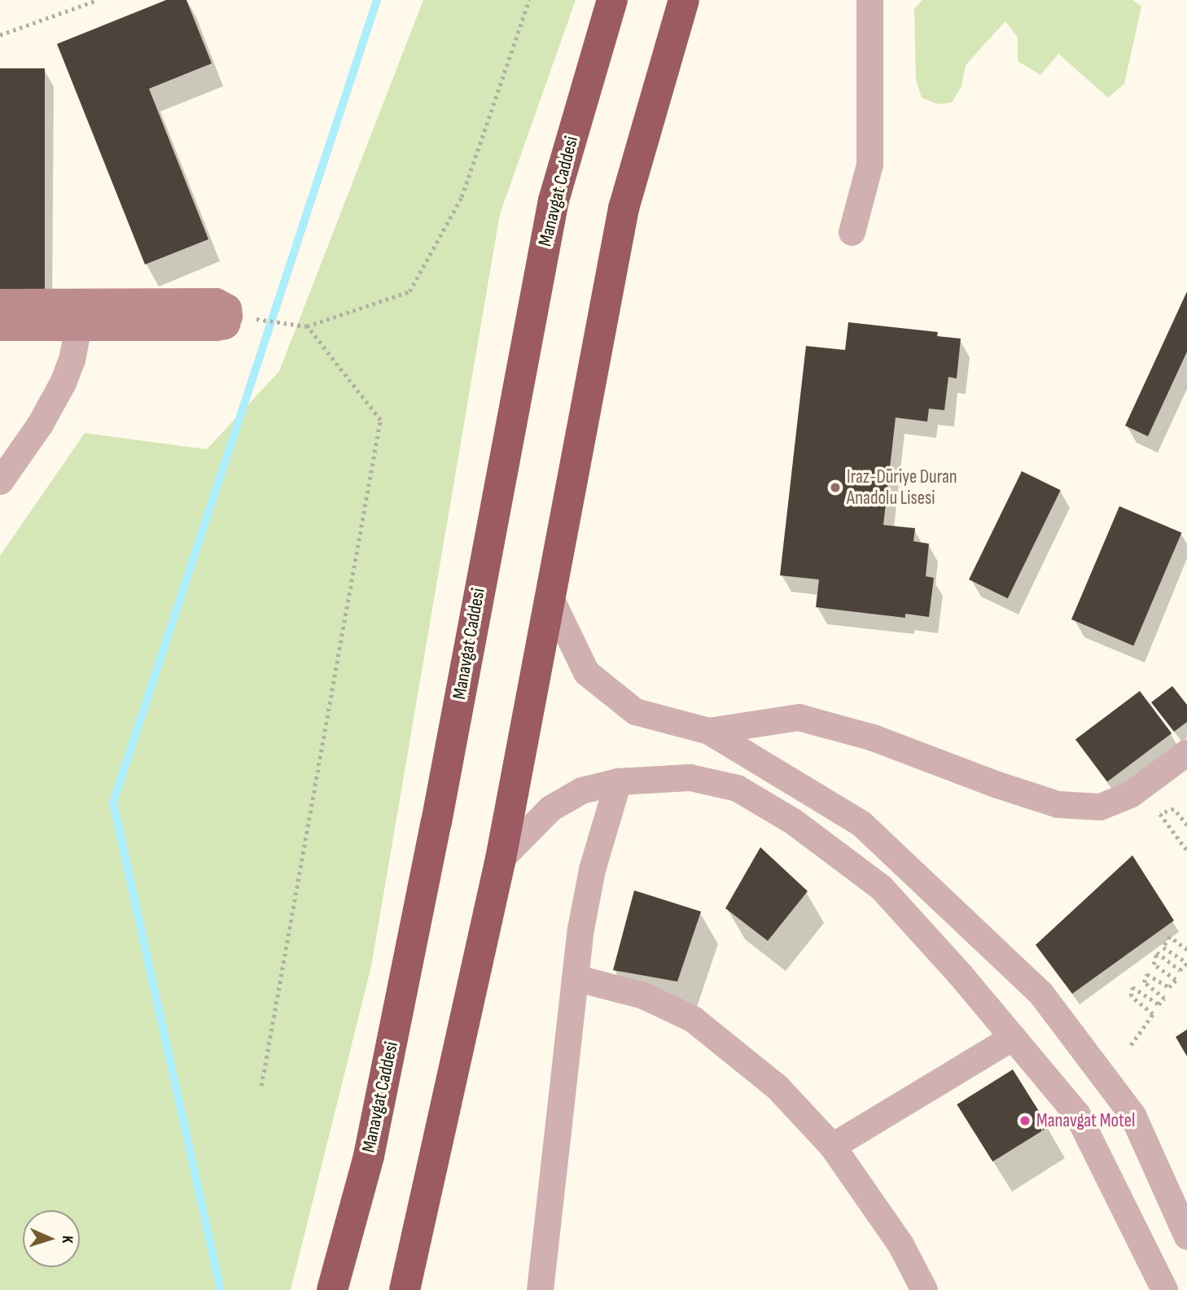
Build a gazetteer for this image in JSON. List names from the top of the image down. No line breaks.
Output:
{"streets":{"highway":["Manavgat Caddesi"]},"places":["Iraz-Düriye Duran Anadolu Lisesi","Manavgat Motel"],"north":"right"}
